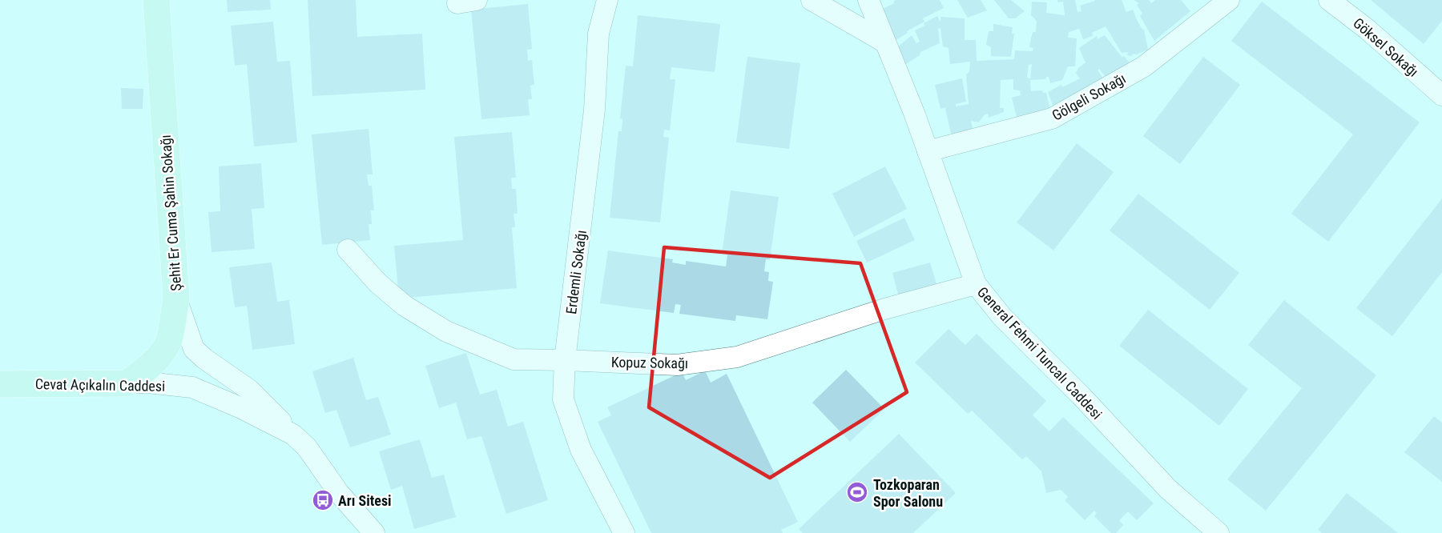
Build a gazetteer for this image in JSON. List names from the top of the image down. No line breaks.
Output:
{"streets":{"main road":["Şehit Er Cuma Şahin Sokağı","Cevat Açıkalın Caddesi"],"street":["Göksel Sokağı","Gölgeli Sokağı","Erdemli Sokağı","General Fehmi Tuncalı Caddesi","Kopuz Sokağı"]},"crossings":[["Gölgeli Sokağı","General Fehmi Tuncalı Caddesi"],["Şehit Er Cuma Şahin Sokağı","Cevat Açıkalın Caddesi"],["Erdemli Sokağı","Kopuz Sokağı"],["General Fehmi Tuncalı Caddesi","Kopuz Sokağı"]],"places":{"sports":["Tozkoparan Spor Salonu"],"bus stop":["Arı Sitesi"]}}
